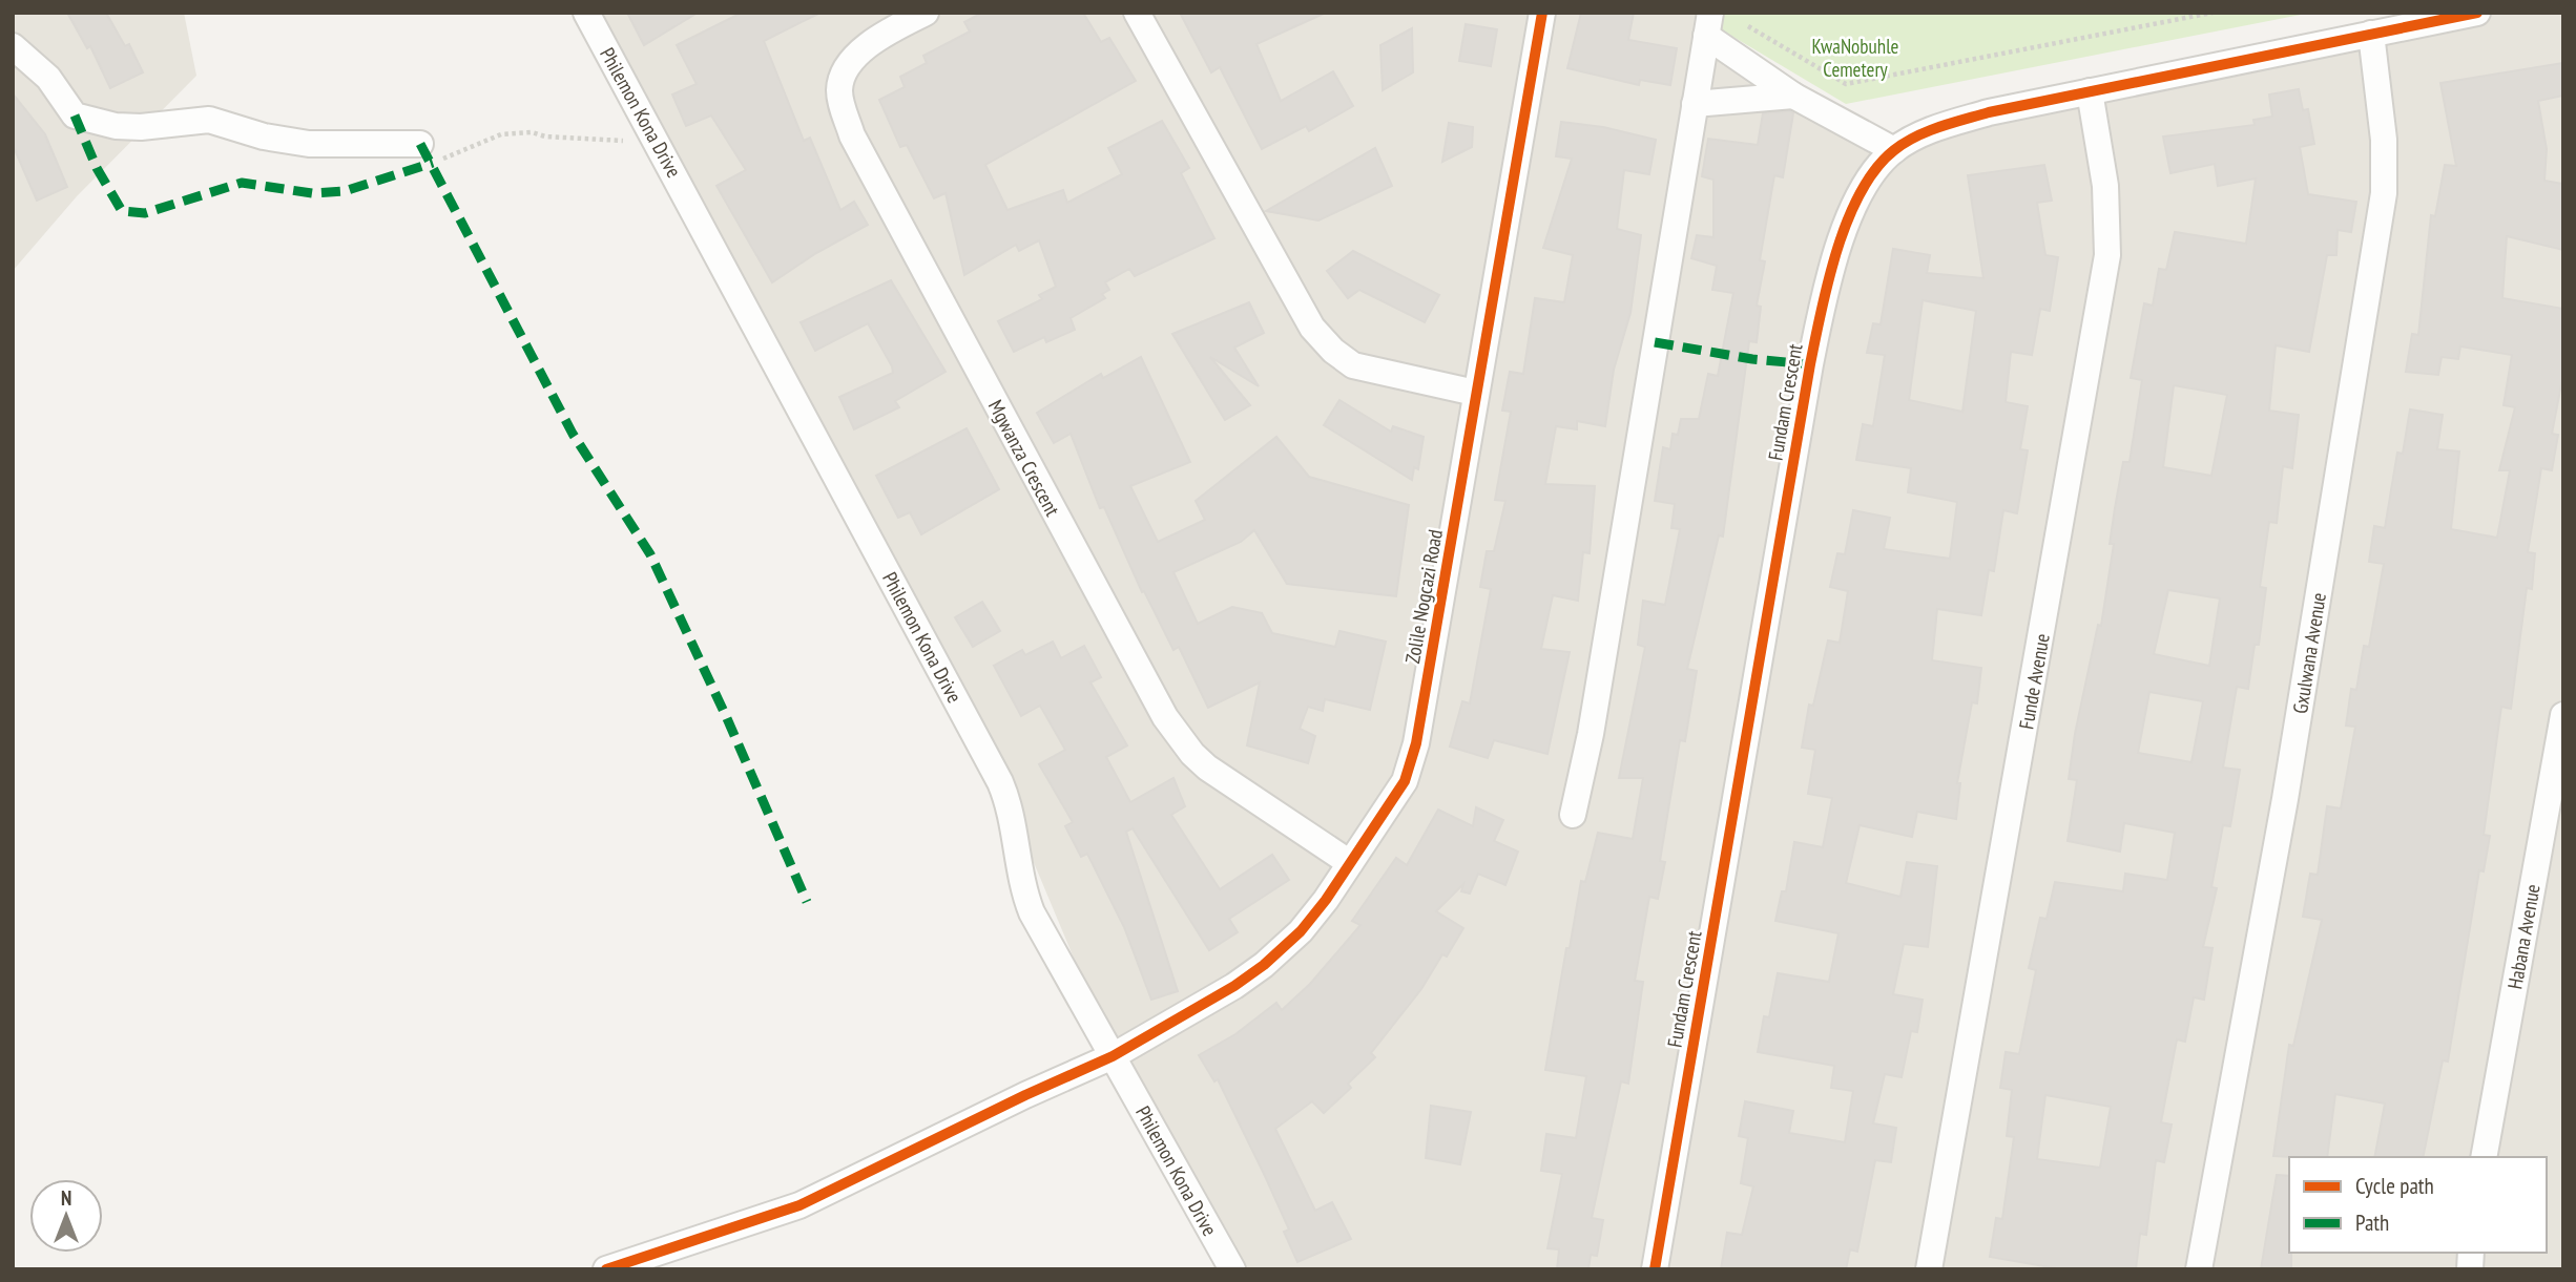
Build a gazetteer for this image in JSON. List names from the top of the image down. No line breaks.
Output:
{"streets":{"street":["Philemon Kona Drive","Fundam Crescent","Mgwanza Crescent","Zolile Nogcazi Road","Gxulwana Avenue","Funde Avenue","Habana Avenue"]},"crossings":[["Philemon Kona Drive","Zolile Nogcazi Road"],["Fundam Crescent","Gxulwana Avenue"],["Fundam Crescent","Funde Avenue"],["Mgwanza Crescent","Zolile Nogcazi Road"]],"parks":["KwaNobuhle Cemetery"],"legend":["Cycle path","Path"],"north":"top"}
